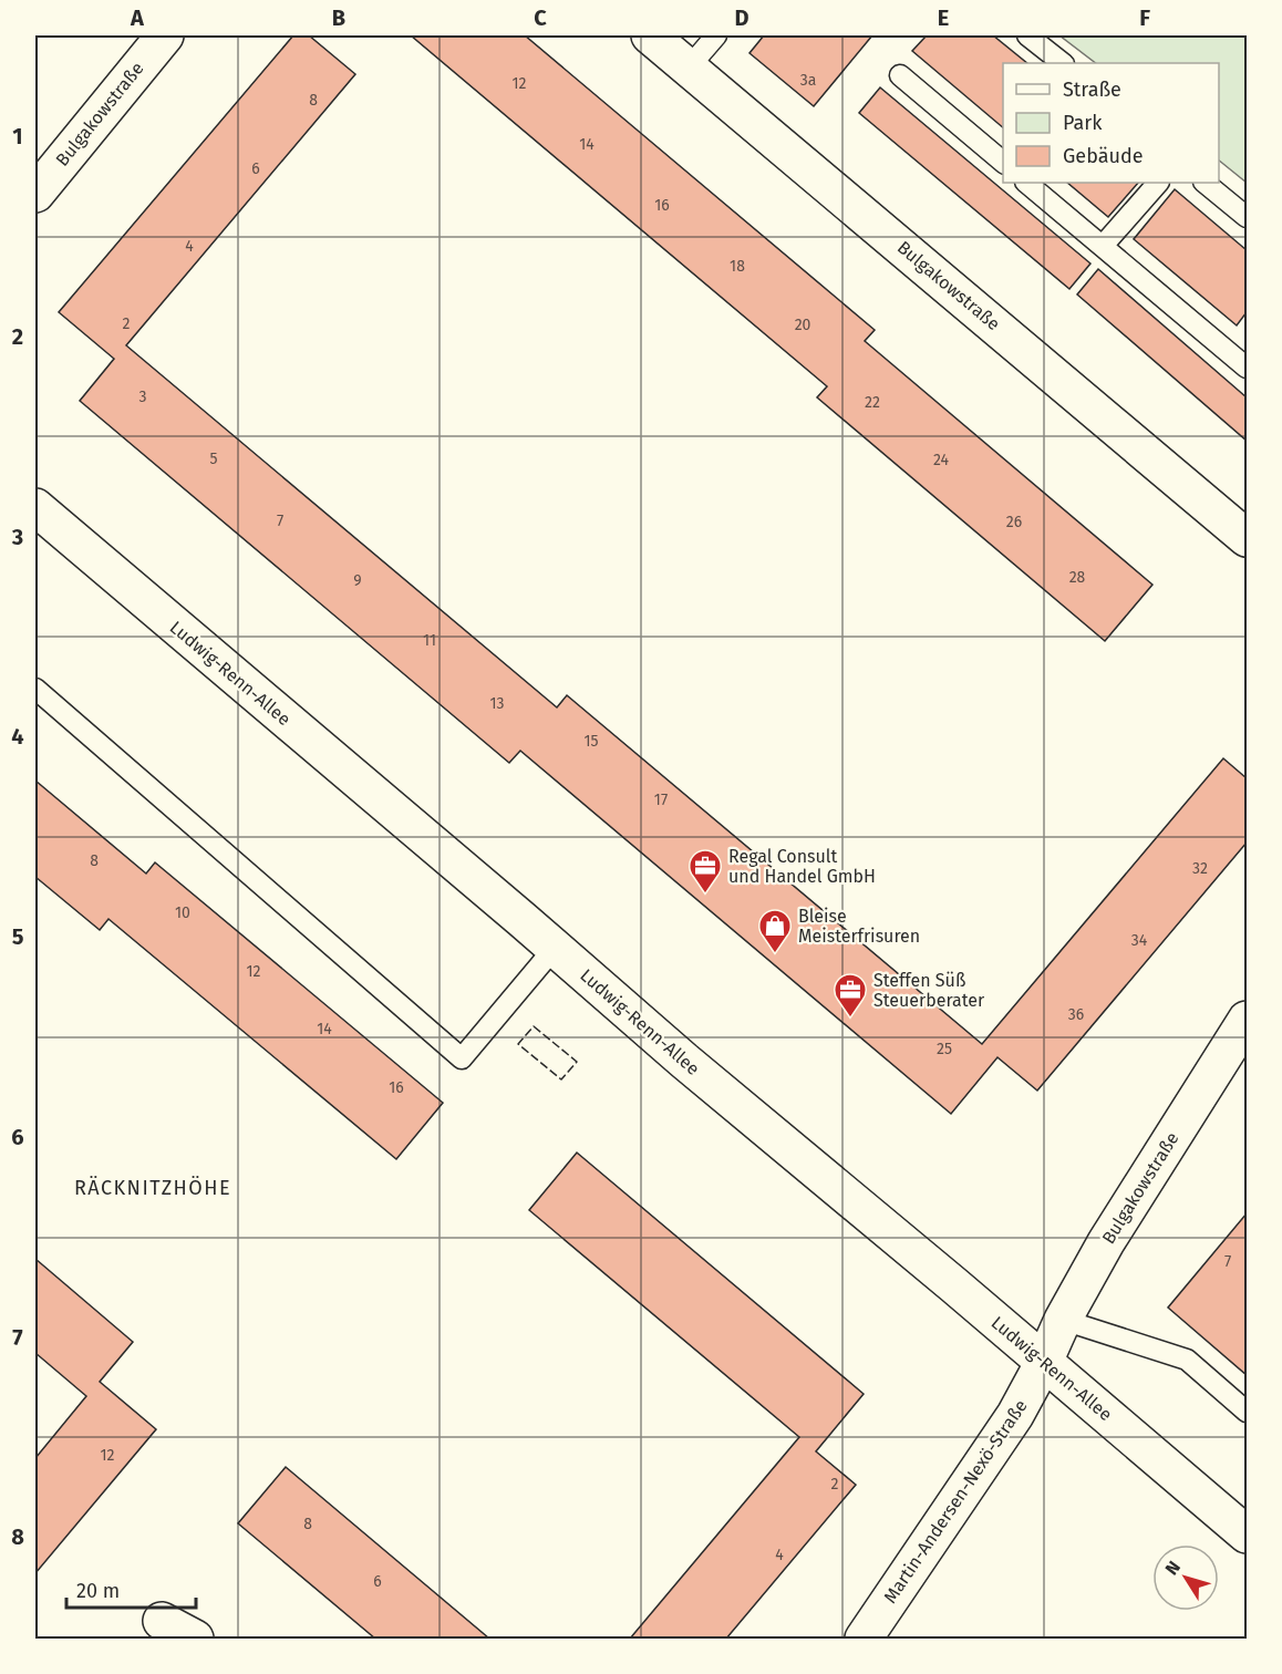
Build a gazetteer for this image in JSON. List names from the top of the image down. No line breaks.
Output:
{"streets":{"street":["Bulgakowstraße","Ludwig-Renn-Allee","Martin-Andersen-Nexö-Straße"]},"crossings":[["Bulgakowstraße","Ludwig-Renn-Allee"],["Bulgakowstraße","Martin-Andersen-Nexö-Straße"],["Ludwig-Renn-Allee","Martin-Andersen-Nexö-Straße"]],"districts":["RÄCKNITZHÖHE"],"places":{"office":["Regal Consult und Handel GmbH","Steffen Süß Steuerberater"],"shop":["Bleise Meisterfrisuren"]},"house_numbers":["3a","12","8","14","6","16","4","18","2","20","3","22","5","24","7","26","28","9","11","13","15","17","8","32","10","34","12","36","14","25","16","7","12","2","8","4","6"],"legend":["Straße","Park","Gebäude"],"scale_bar":"20 m","north":"top left","grid":{"columns":["A","B","C","D","E","F"],"rows":["1","2","3","4","5","6","7","8"]}}
